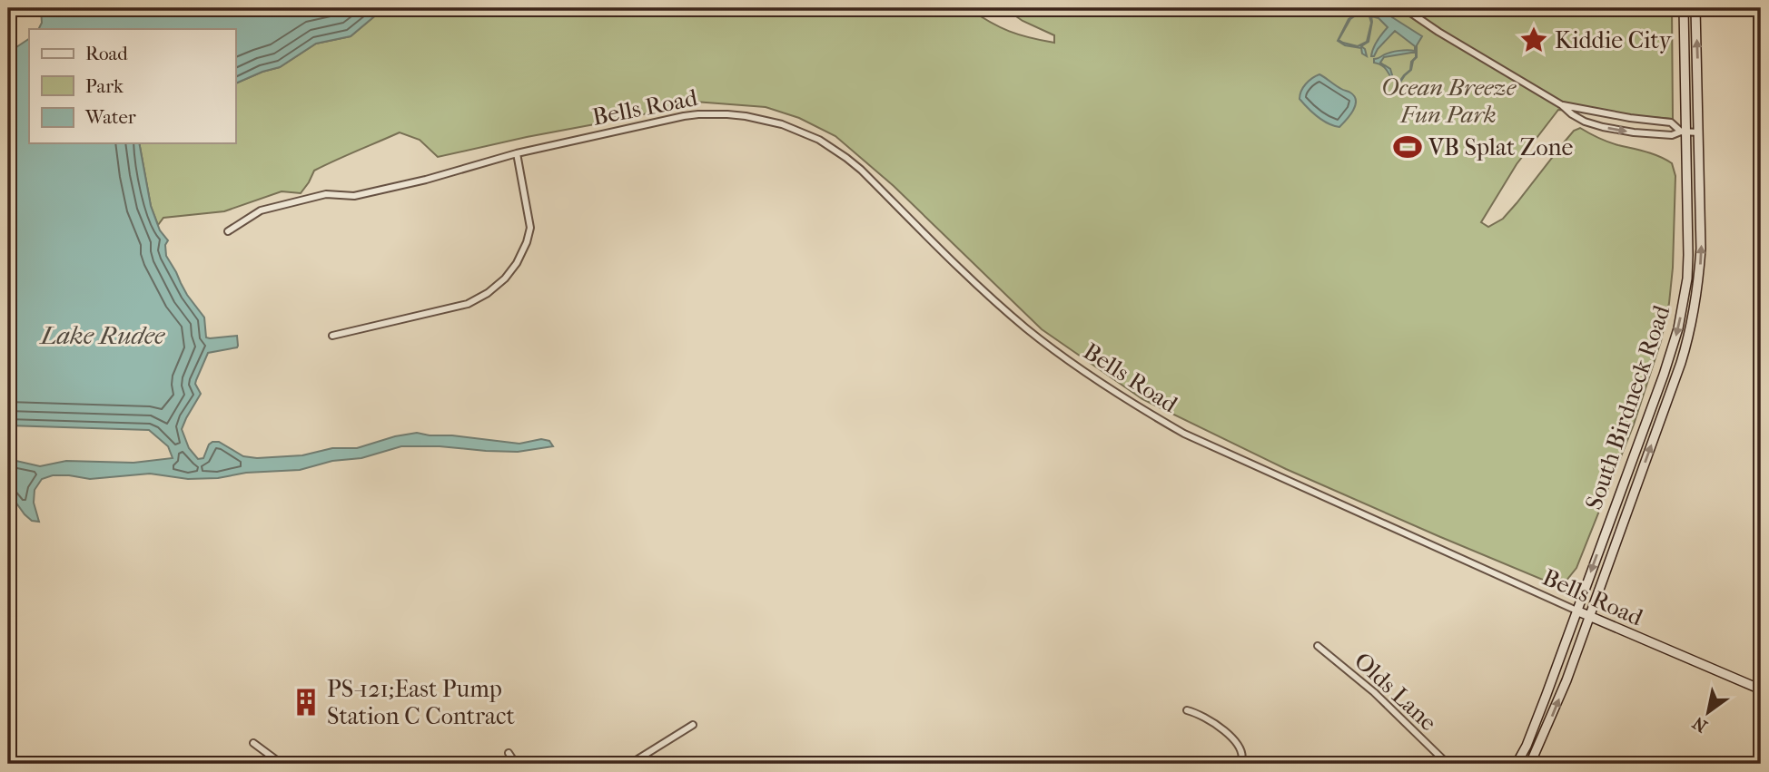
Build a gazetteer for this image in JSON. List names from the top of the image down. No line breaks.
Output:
{"streets":{"main road":["Bells Road","South Birdneck Road"],"street":["Olds Lane"]},"crossings":[["Bells Road","South Birdneck Road"]],"water":["Lake Rudee"],"parks":["Ocean Breeze Fun Park"],"places":{"place":["Kiddie City"],"sports":["VB Splat Zone"],"building":["PS-121;East Pump Station C Contract"]},"legend":["Road","Park","Water"],"north":"bottom left"}
